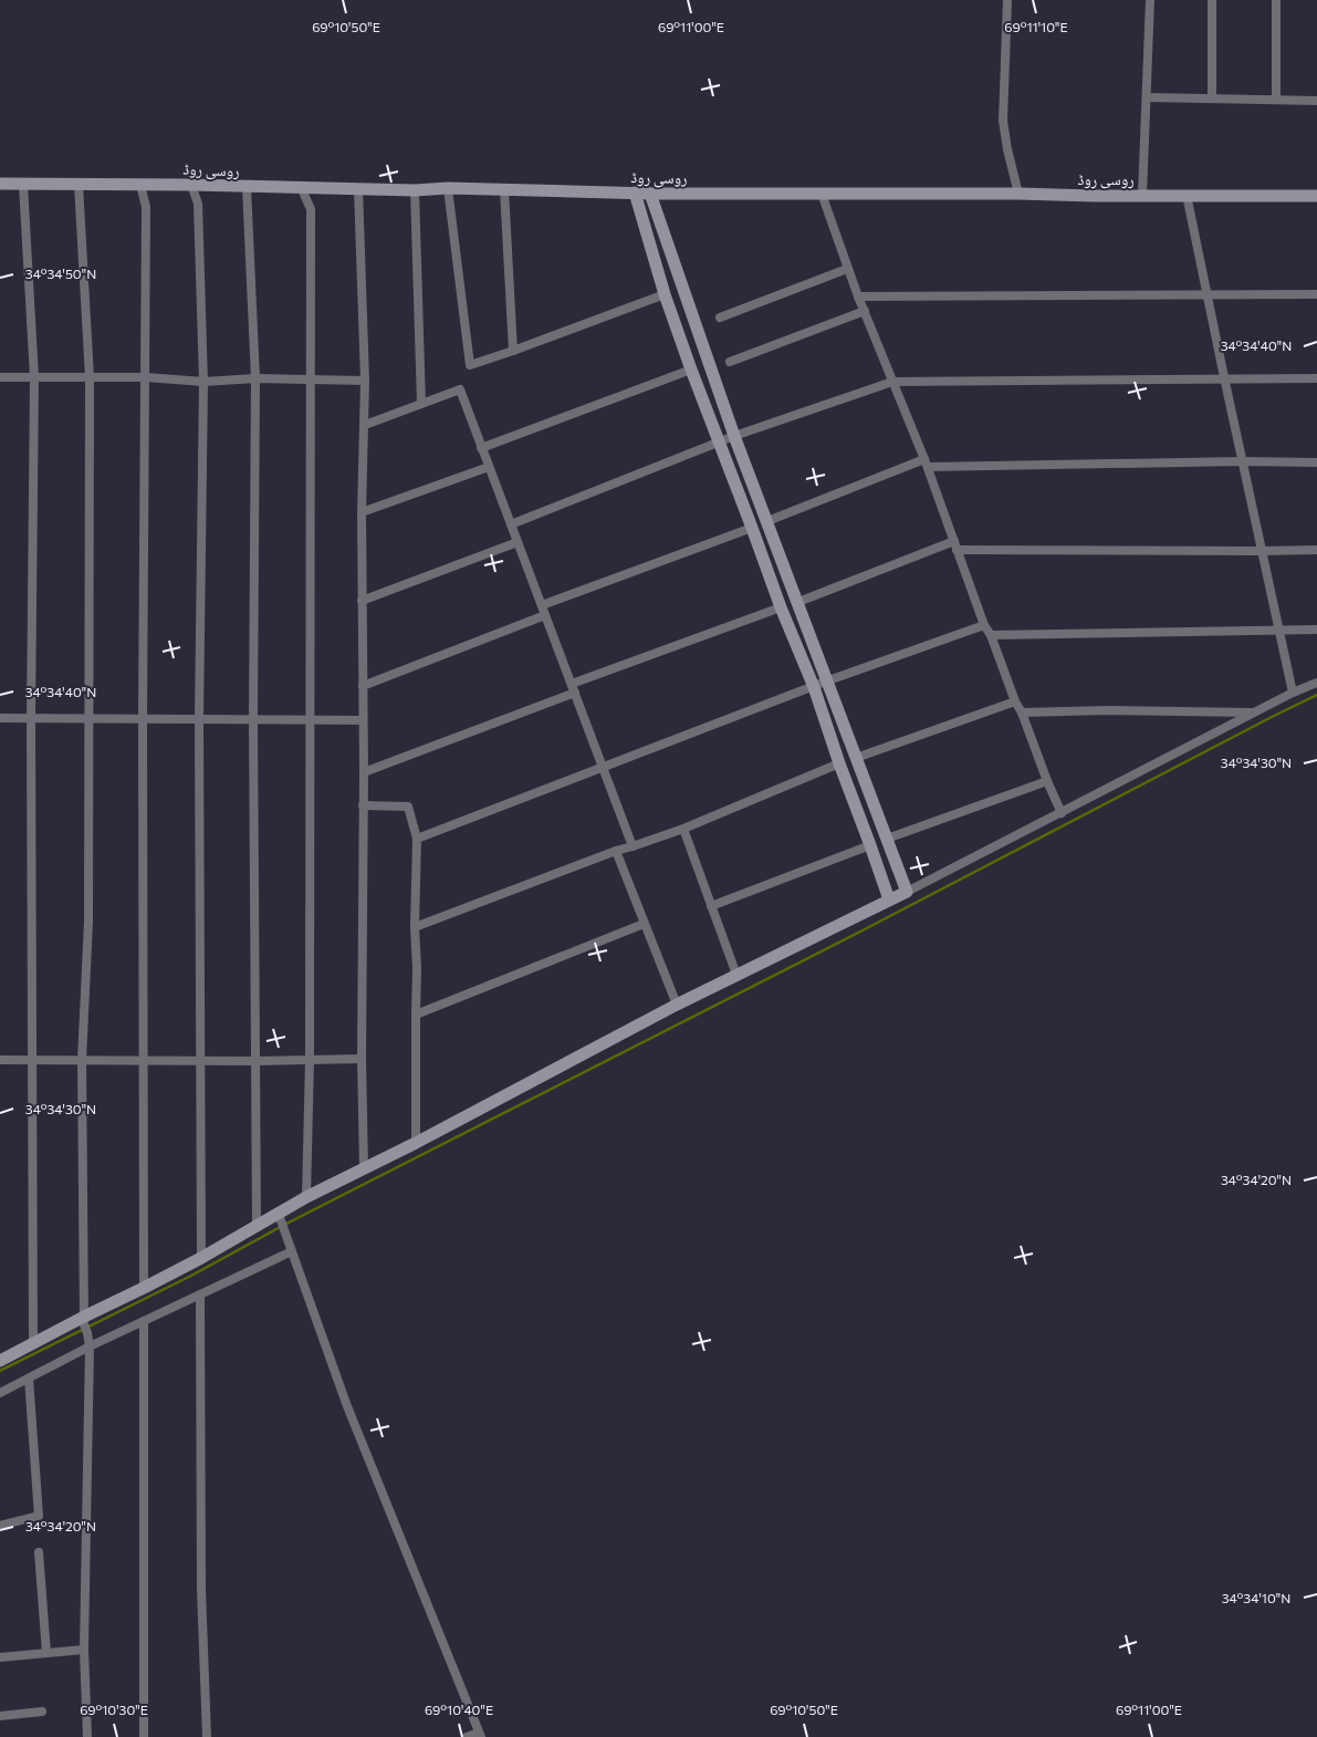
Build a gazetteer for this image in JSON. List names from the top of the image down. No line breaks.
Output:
{"streets":{"street":["روسی روڈ"]},"coordinates":["69°10'50\"E","69°11'00\"E","69°11'10\"E","34°34'50\"N","34°34'40\"N","34°34'30\"N","34°34'20\"N","34°34'10\"N","69°10'30\"E","69°10'40\"E"]}
